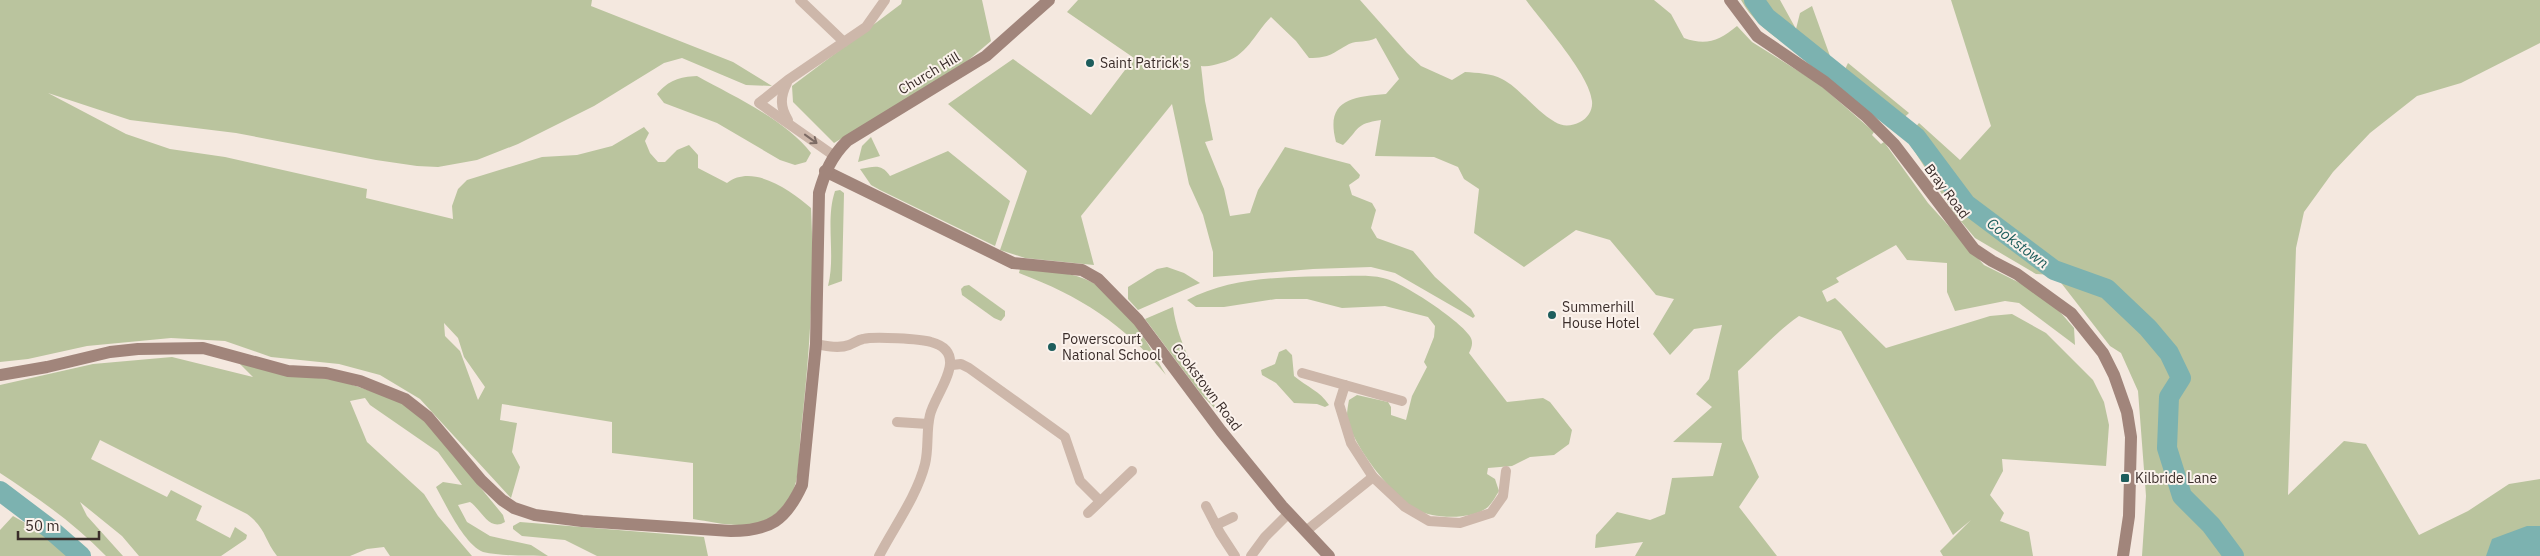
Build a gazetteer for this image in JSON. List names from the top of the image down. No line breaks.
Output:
{"streets":{"main road":["Church Hill","Bray Road","Cookstown Road"]},"crossings":[["Church Hill","Cookstown Road"]],"water":["Cookstown"],"places":{"other":["Saint Patrick's","Summerhill House Hotel","Powerscourt National School"],"transit":["Kilbride Lane"]},"scale_bar":"50 m"}
